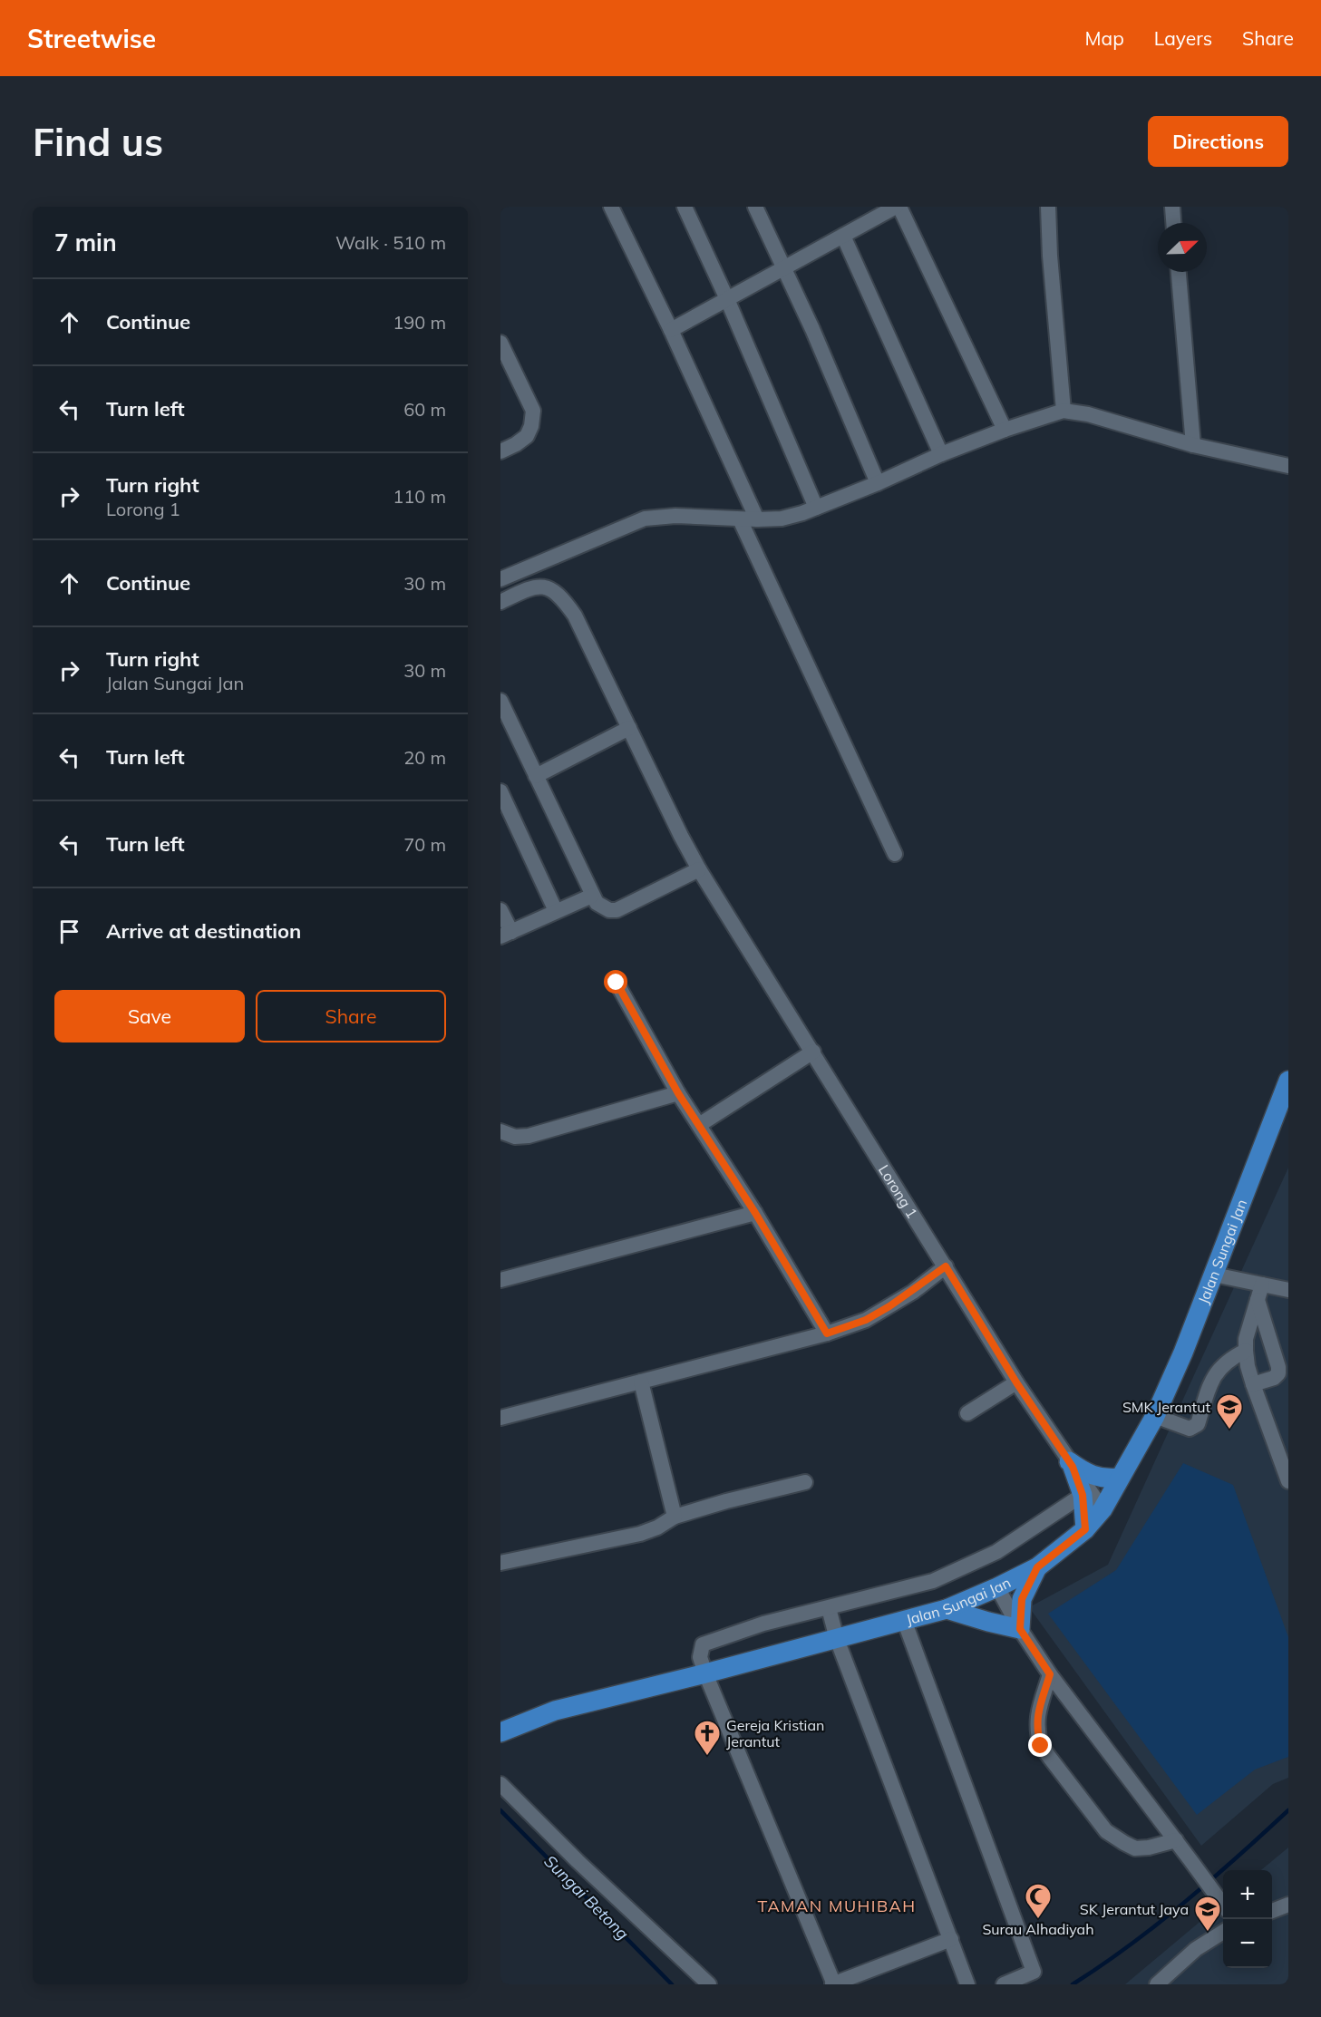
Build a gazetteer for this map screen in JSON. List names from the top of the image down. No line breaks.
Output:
{"streets":{"main road":["Jalan Sungai Jan"],"street":["Lorong 1"]},"crossings":[["Lorong 1","Jalan Sungai Jan"]],"districts":["TAMAN MUHIBAH"],"water":["Sungai Betong"],"places":{"school or university":["SMK Jerantut","SK Jerantut Jaya"],"church":["Gereja Kristian Jerantut"],"mosque":["Surau Alhadiyah"]},"north":"top right","page":{"header":"Streetwise","nav":["Map","Layers","Share"],"buttons":["Directions",["Save","Share"]],"title":"Find us","heading":["7 min","Walk · 510 m"],"list":[["Continue","190 m"],["Turn left","60 m"],["Turn right","Lorong 1","110 m"],["Continue","30 m"],["Turn right","Jalan Sungai Jan","30 m"],["Turn left","20 m"],["Turn left","70 m"],"Arrive at destination"],"map_buttons":["+","−"]}}
